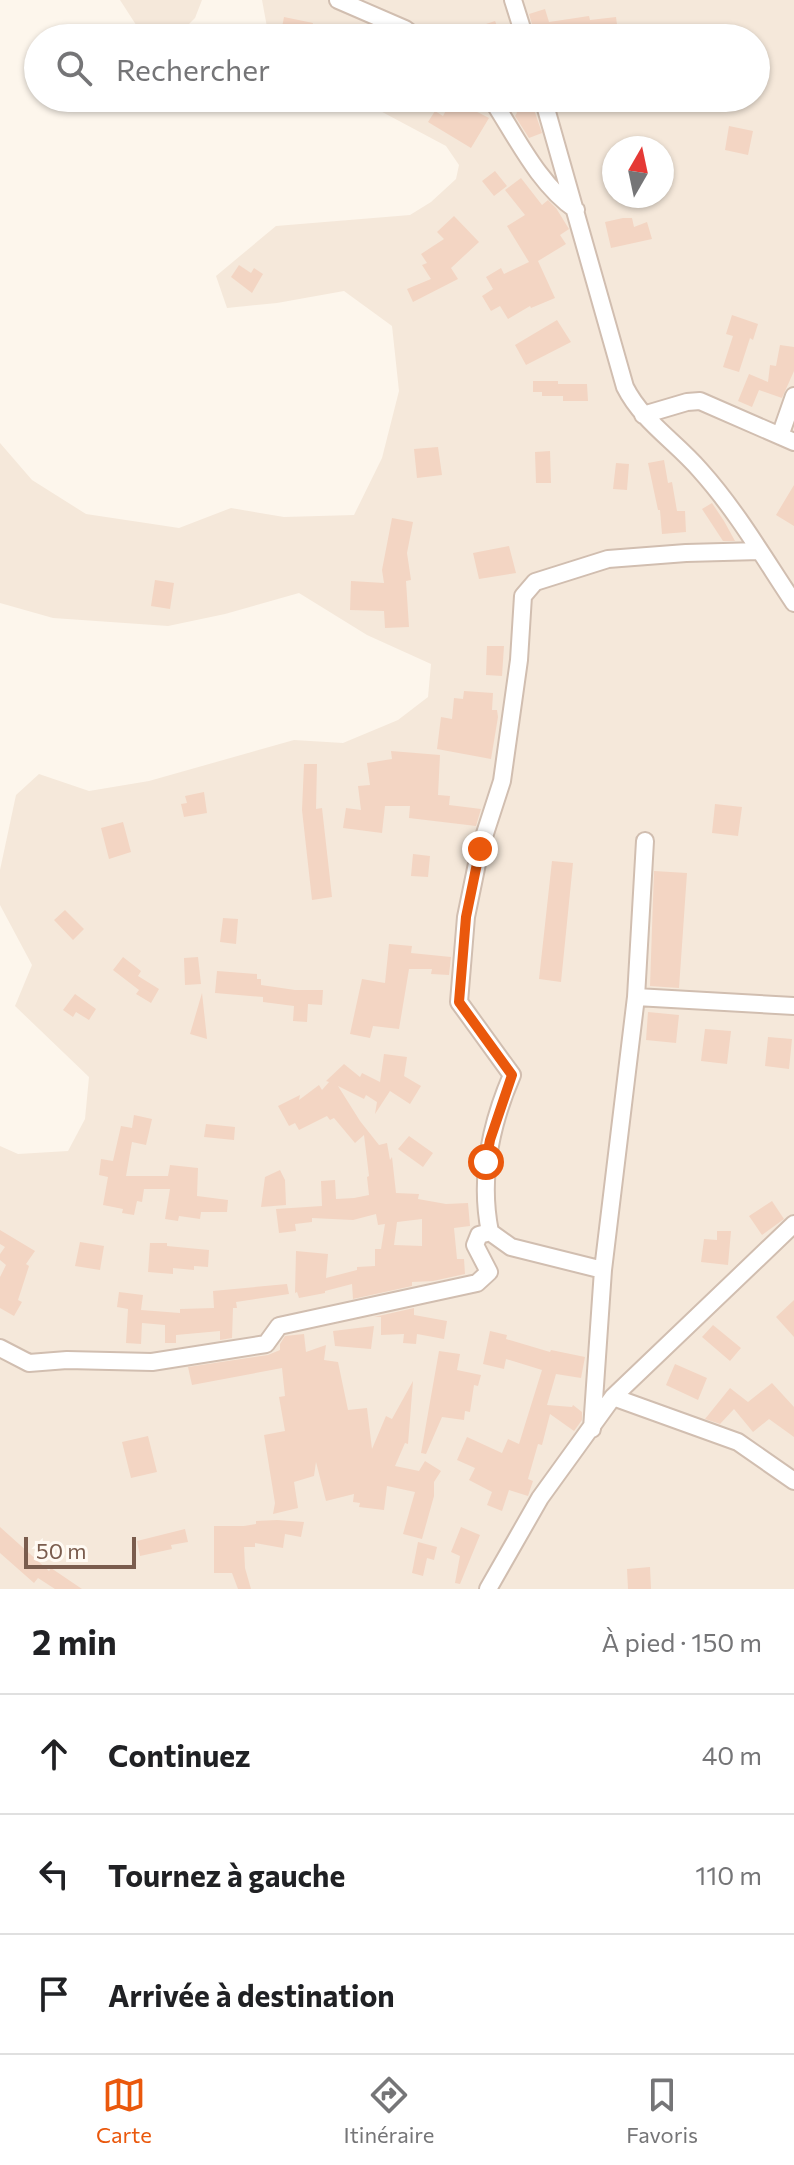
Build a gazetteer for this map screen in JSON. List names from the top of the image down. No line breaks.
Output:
{"scale_bar":"50 m","north":"top","page":{"search":"Rechercher","scale":"50 m","heading":["2 min","À pied · 150 m"],"list":[["Continuez","40 m"],["Tournez à gauche","110 m"],"Arrivée à destination"],"nav":["Carte","Itinéraire","Favoris"]}}
